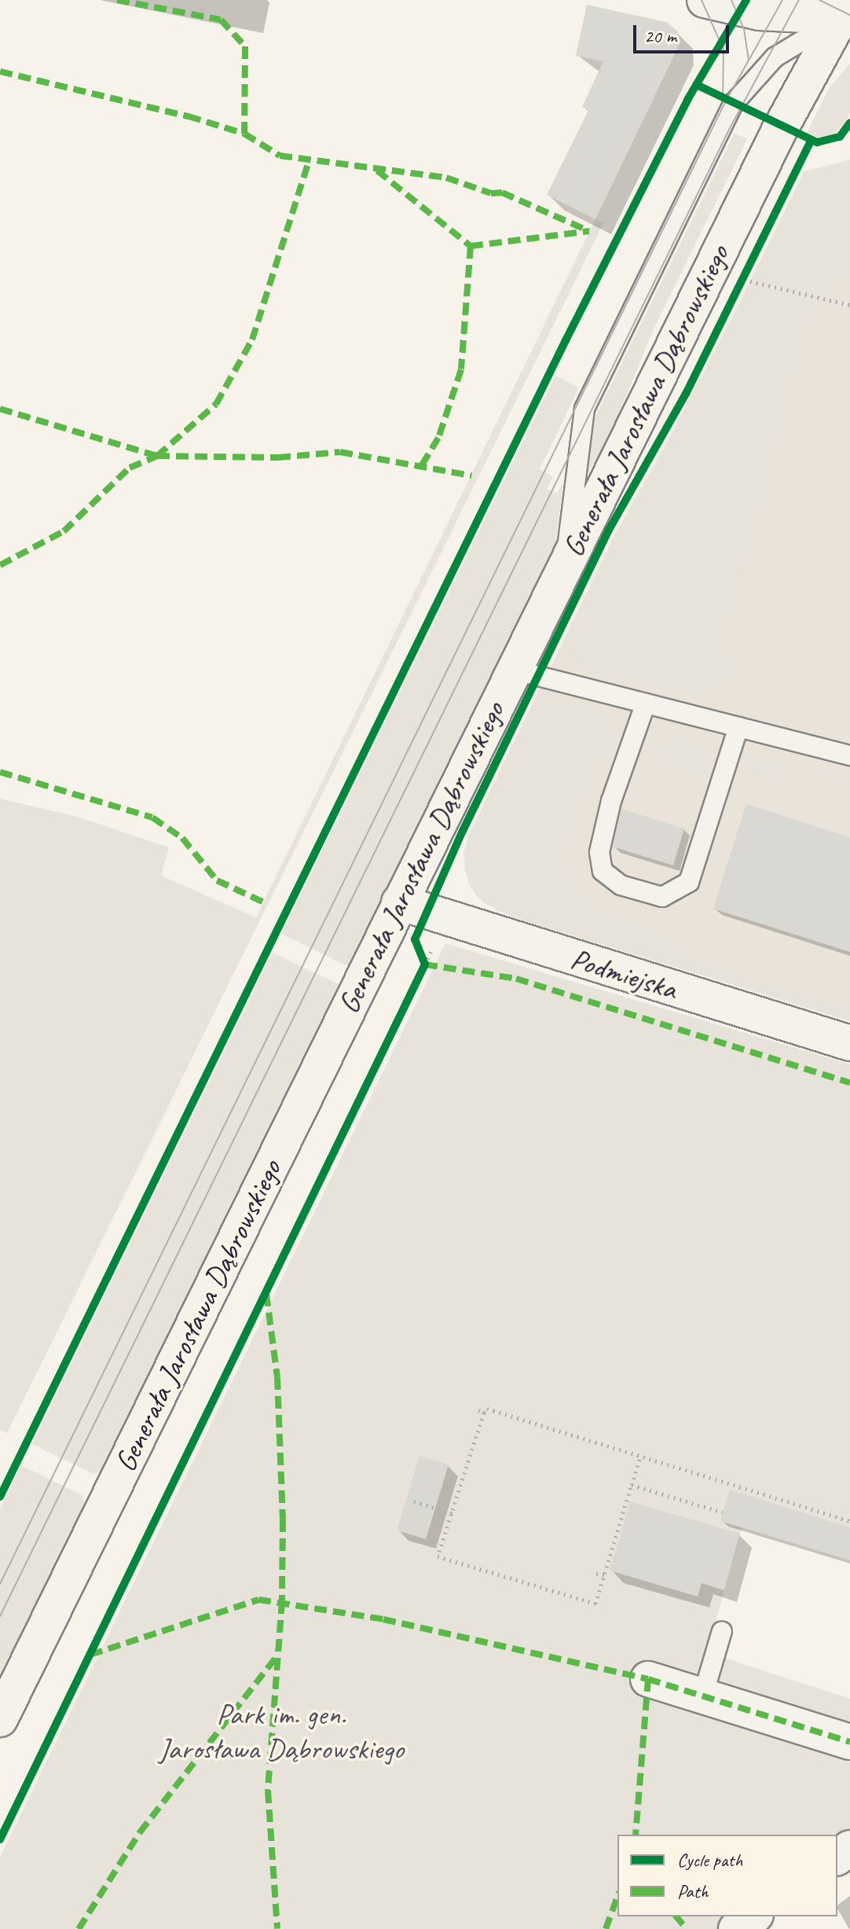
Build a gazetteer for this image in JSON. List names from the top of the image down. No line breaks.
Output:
{"streets":{"street":["Generała Jarosława Dąbrowskiego","Podmiejska"]},"crossings":[["Generała Jarosława Dąbrowskiego","Podmiejska"]],"parks":["Park im. gen. Jarosława Dąbrowskiego"],"legend":["Cycle path","Path"],"scale_bar":"20 m"}
